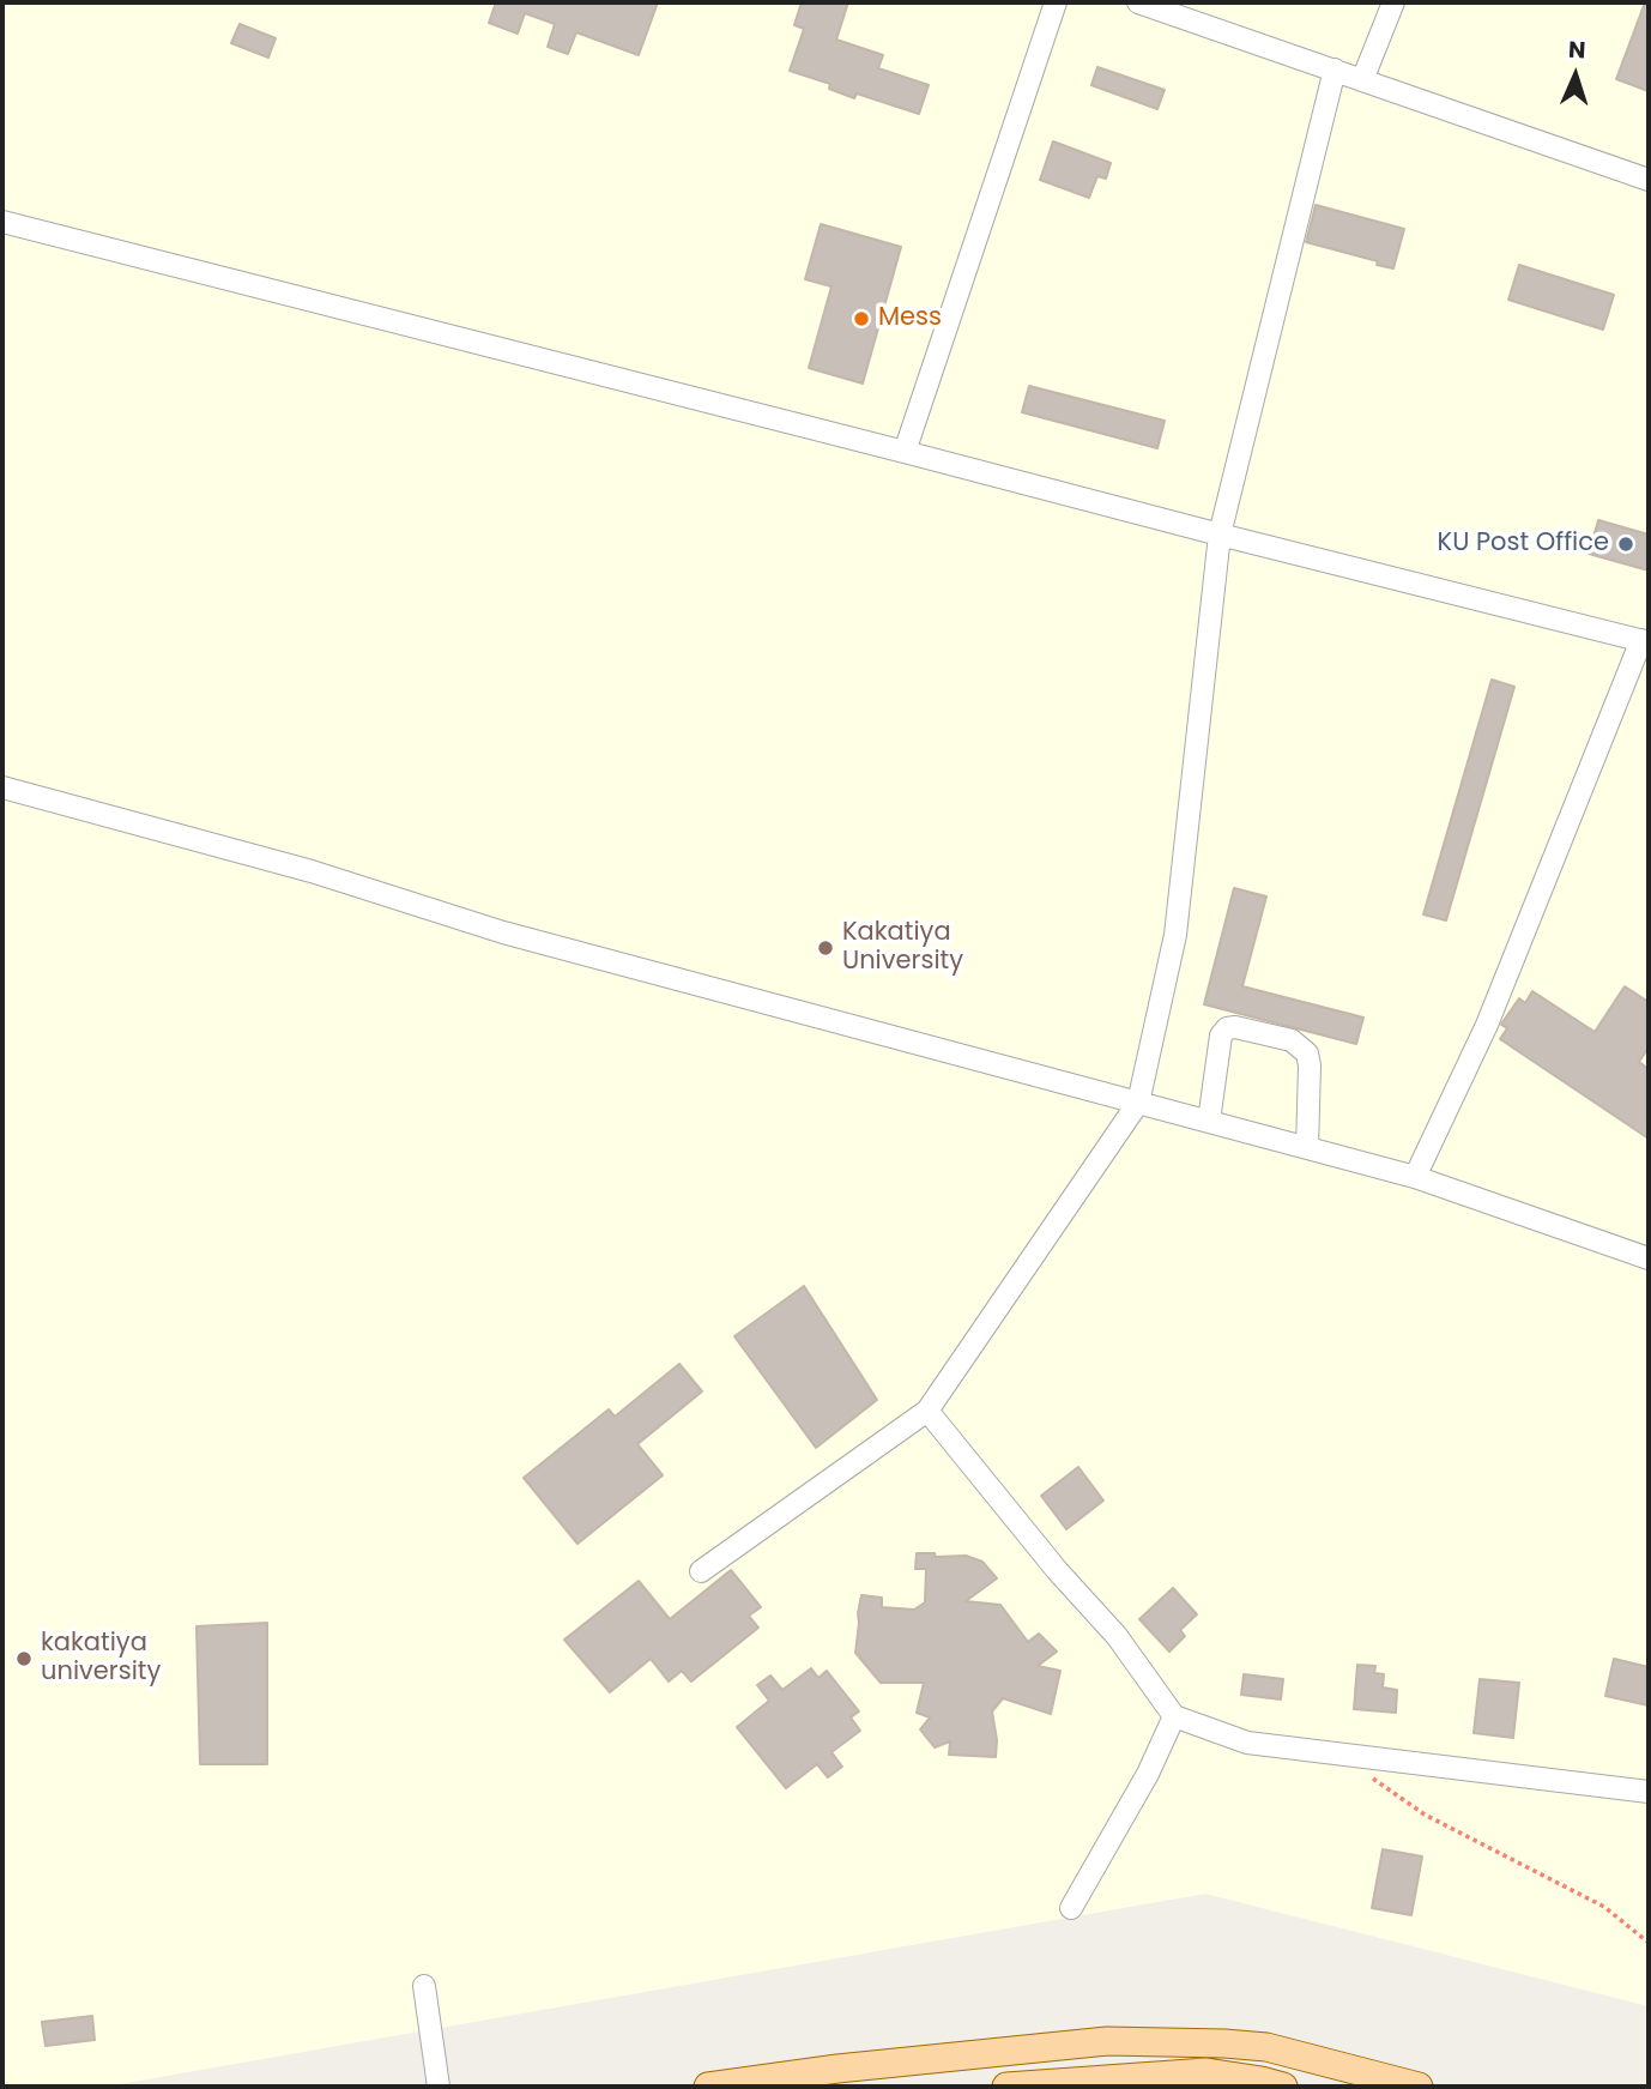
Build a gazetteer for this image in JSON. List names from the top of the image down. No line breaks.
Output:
{"places":["Mess","KU Post Office","Kakatiya University","kakatiya university"],"north":"top"}
